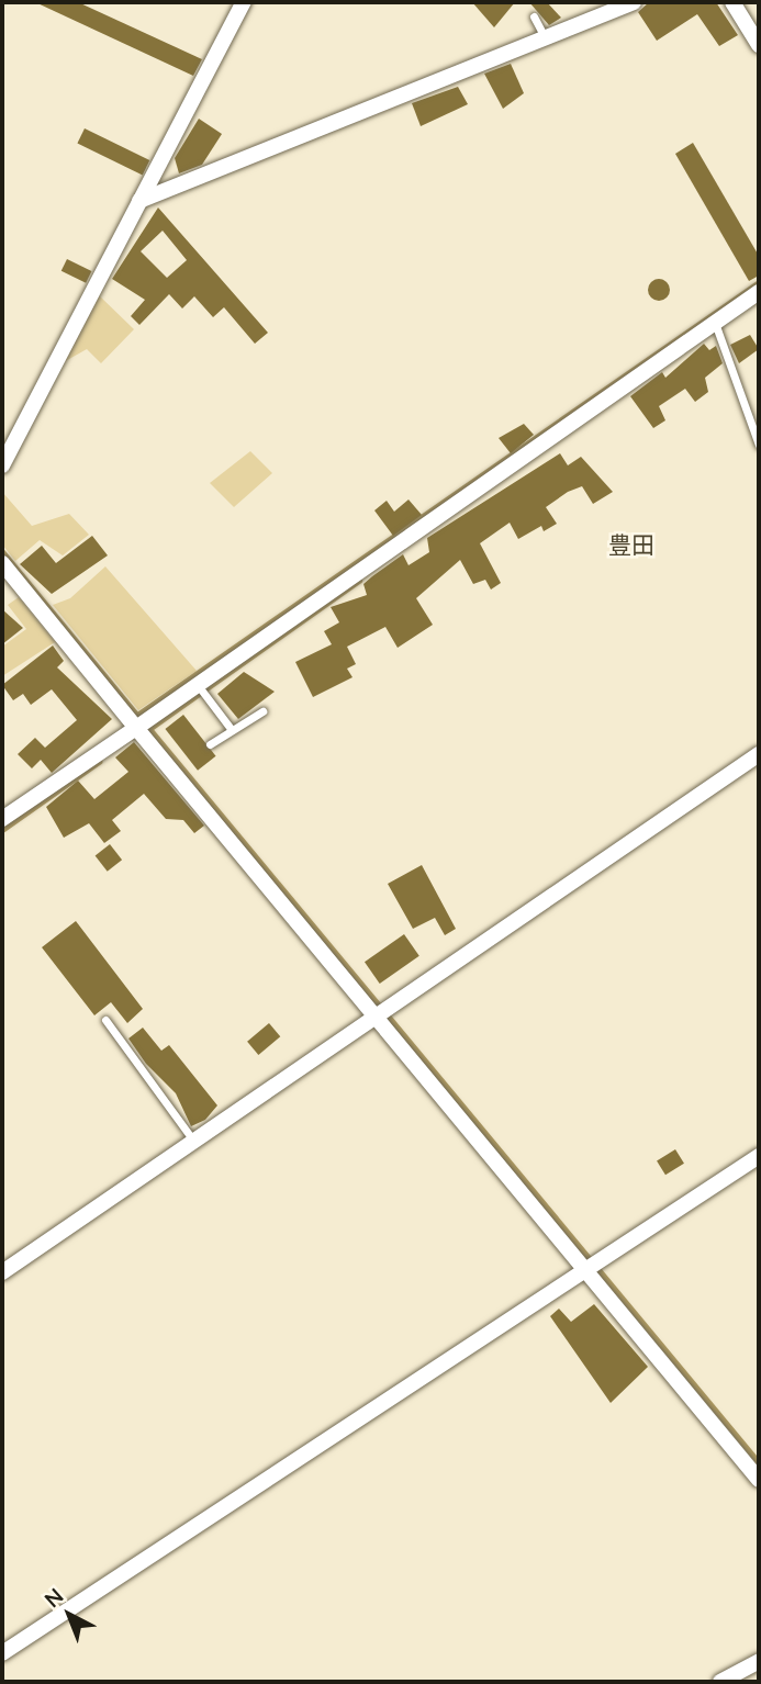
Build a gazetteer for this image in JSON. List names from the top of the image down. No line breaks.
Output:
{"districts":["豊田"],"north":"top left"}
